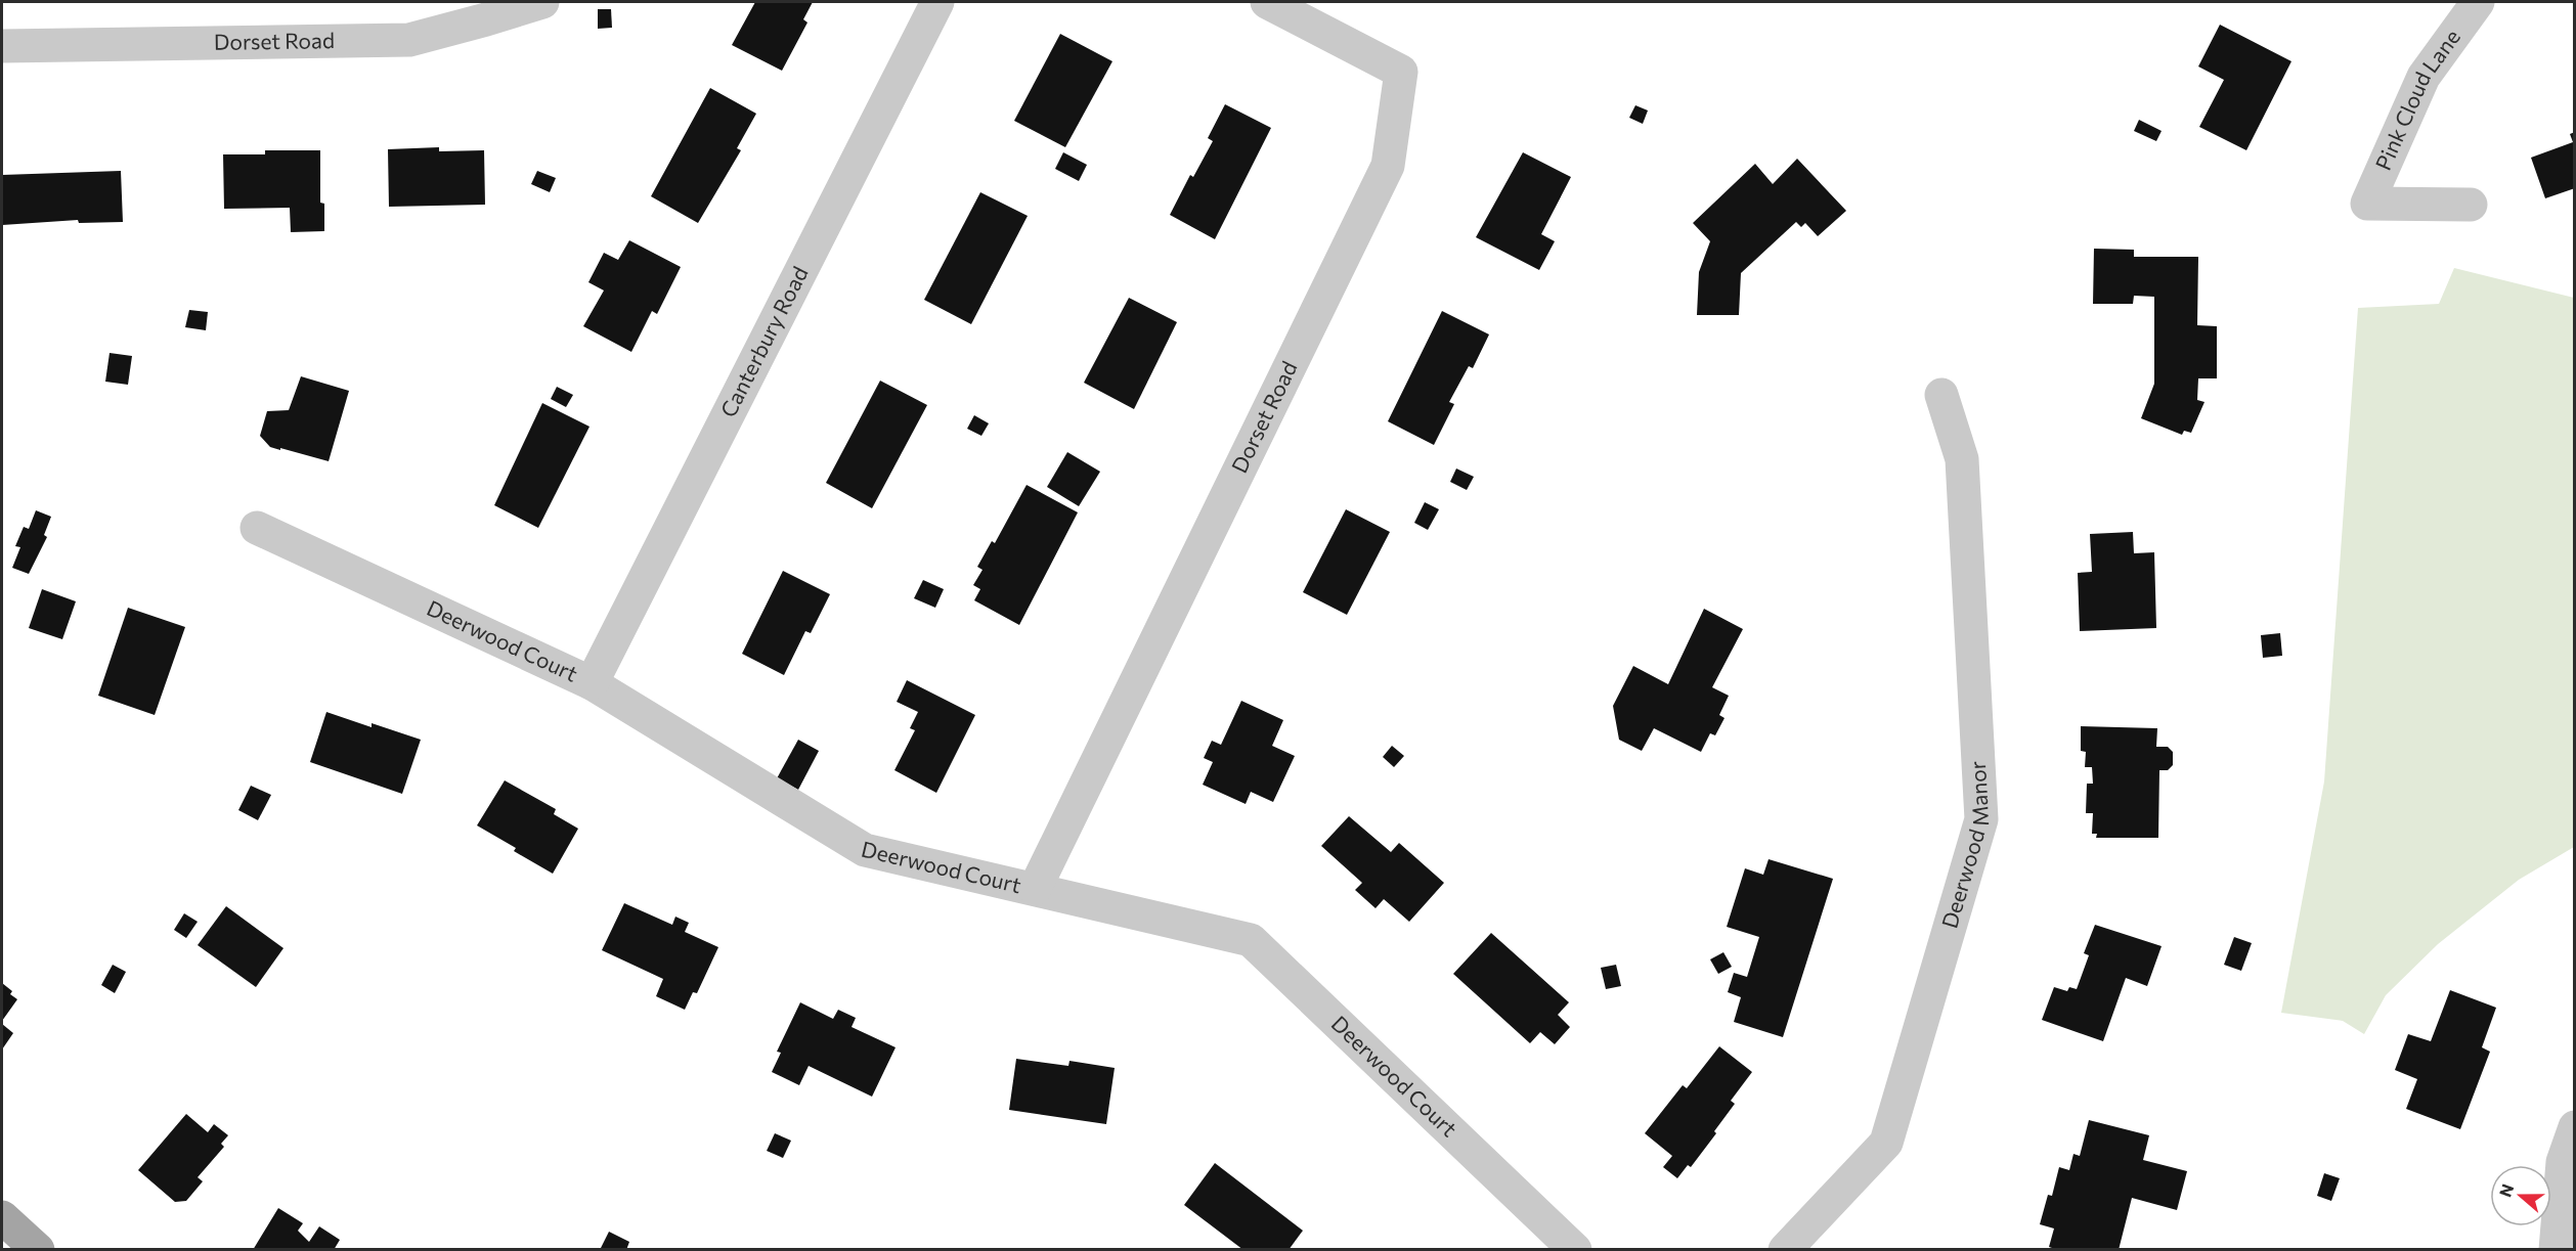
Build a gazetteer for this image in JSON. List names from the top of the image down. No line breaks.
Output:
{"streets":{"street":["Dorset Road","Pink Cloud Lane","Canterbury Road","Deerwood Court","Deerwood Manor"]},"crossings":[["Dorset Road","Deerwood Court"],["Canterbury Road","Deerwood Court"]],"north":"left"}
